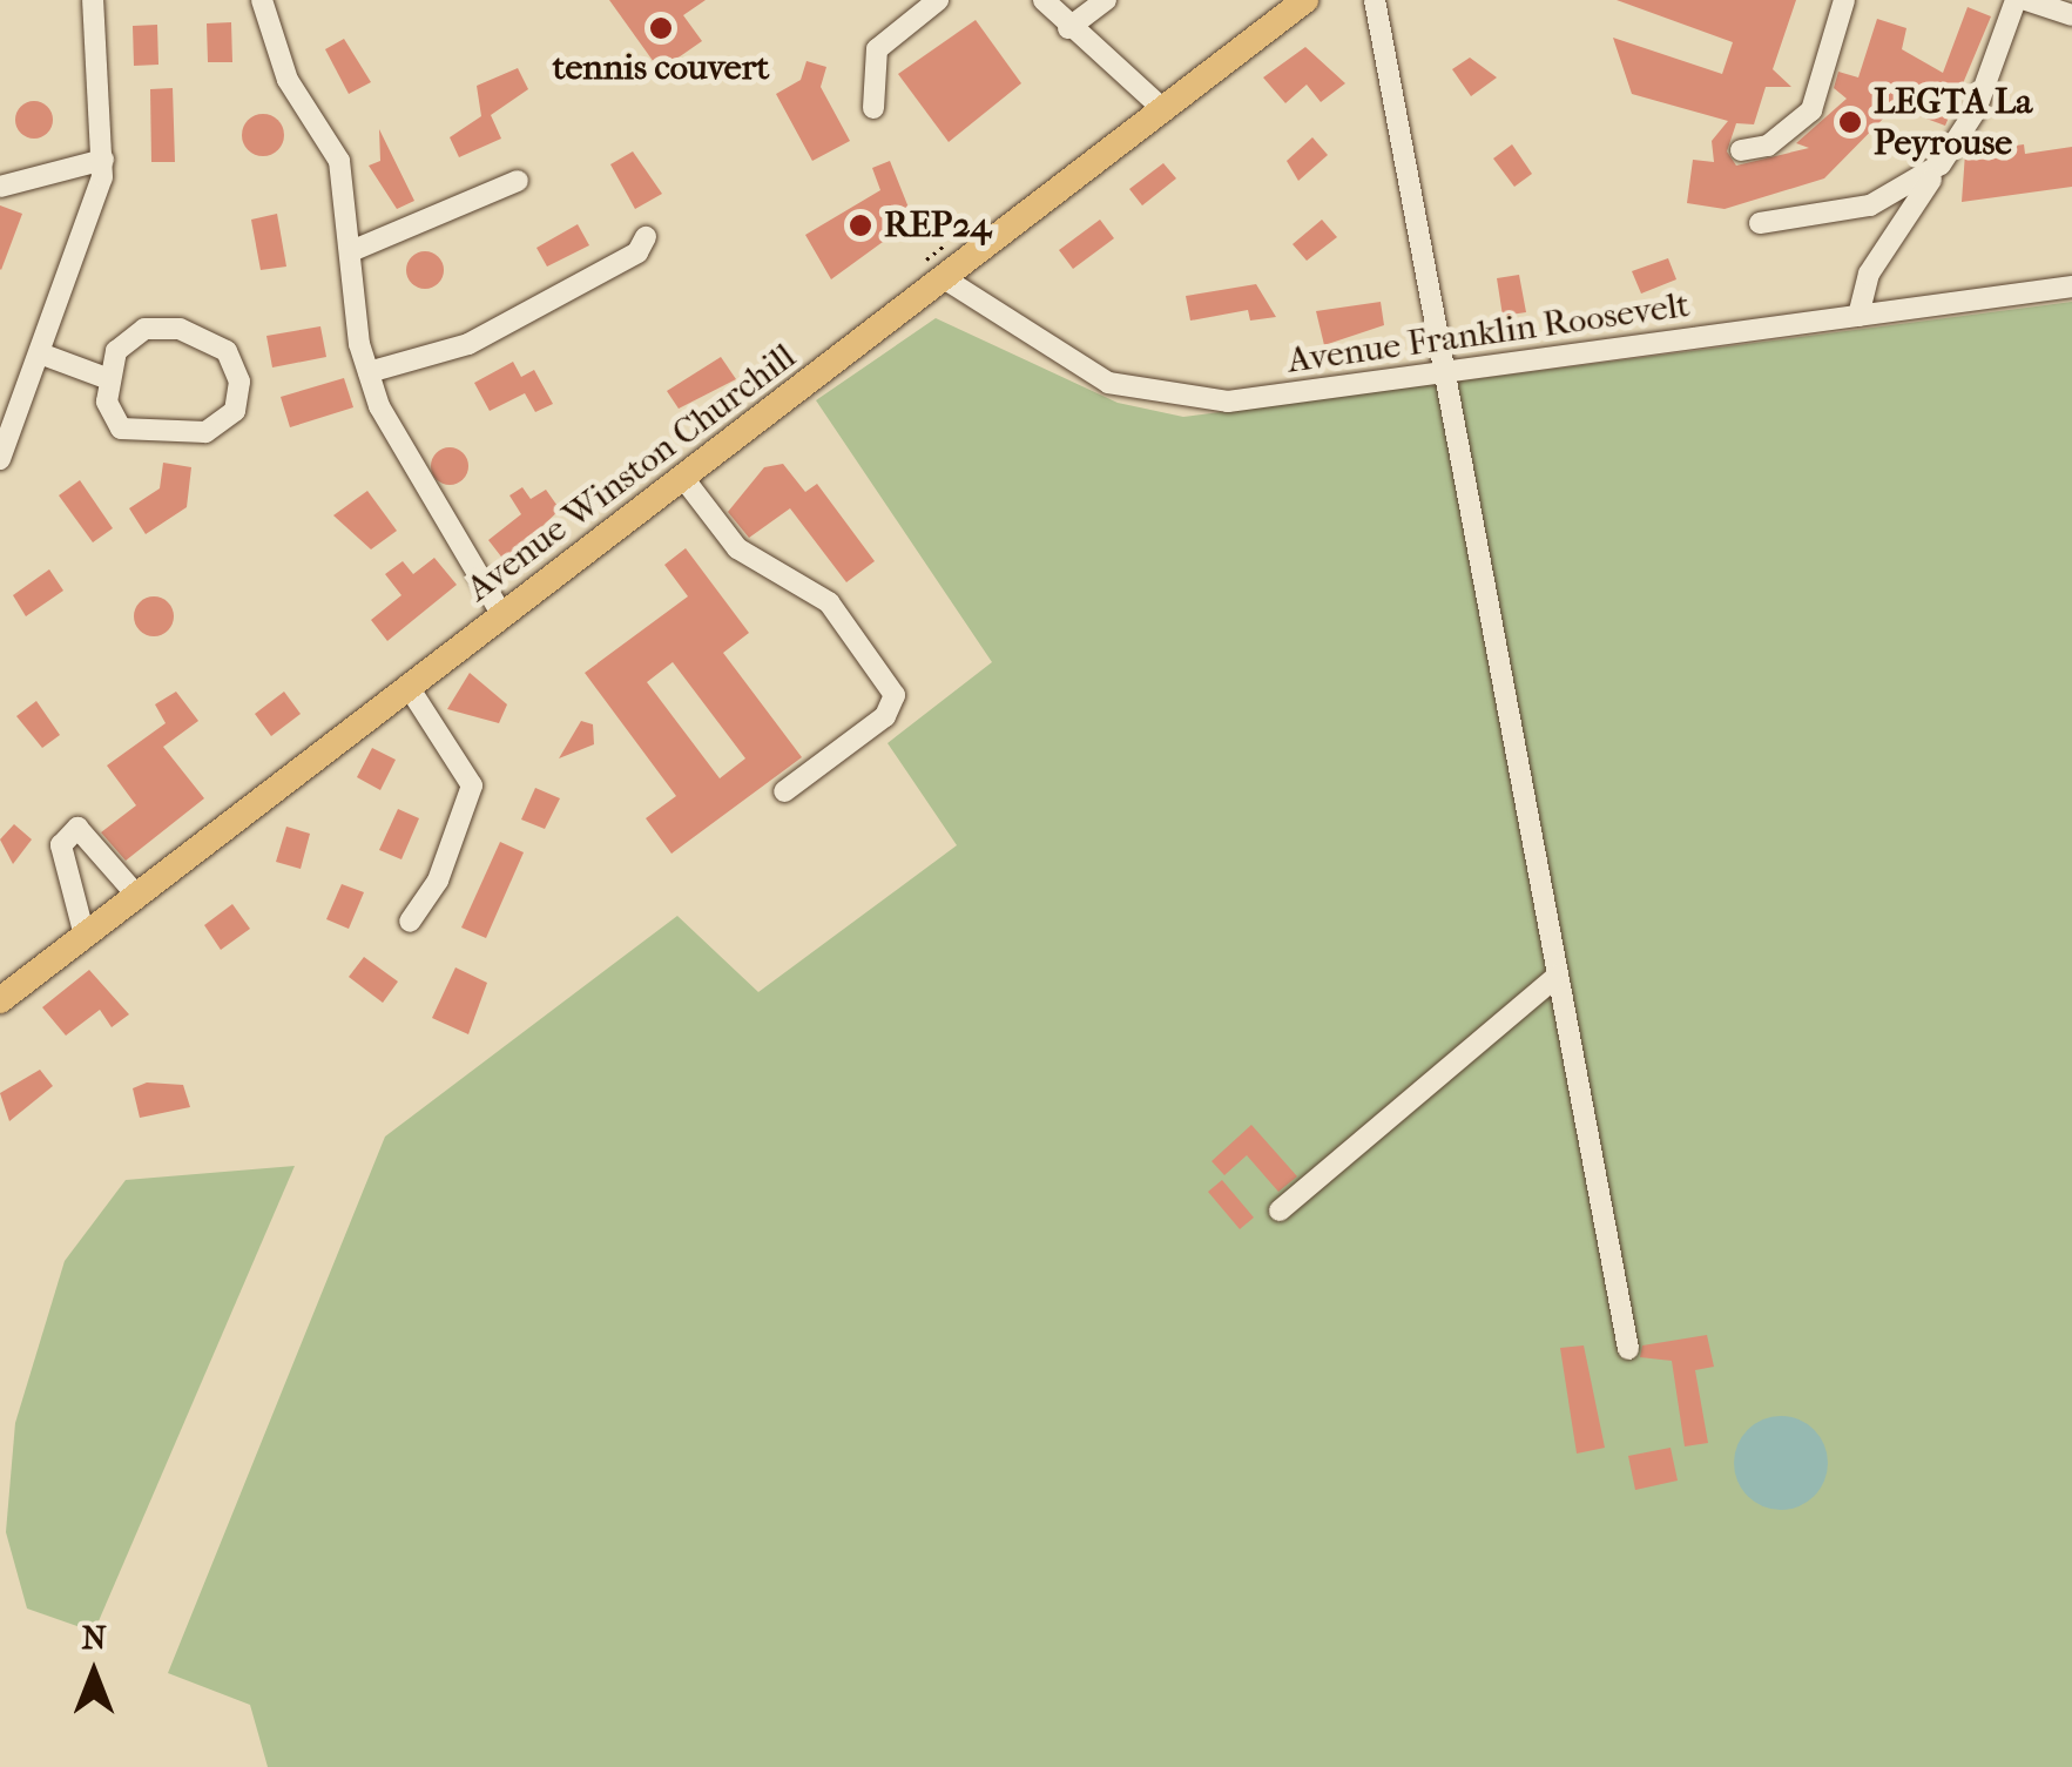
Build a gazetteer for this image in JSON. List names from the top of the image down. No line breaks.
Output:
{"streets":{"main road":["Avenue Winston Churchill"],"street":["Avenue Franklin Roosevelt"]},"crossings":[["Avenue Franklin Roosevelt","Avenue Winston Churchill"]],"places":["tennis couvert","LEGTA La Peyrouse","REP24"],"north":"top"}
